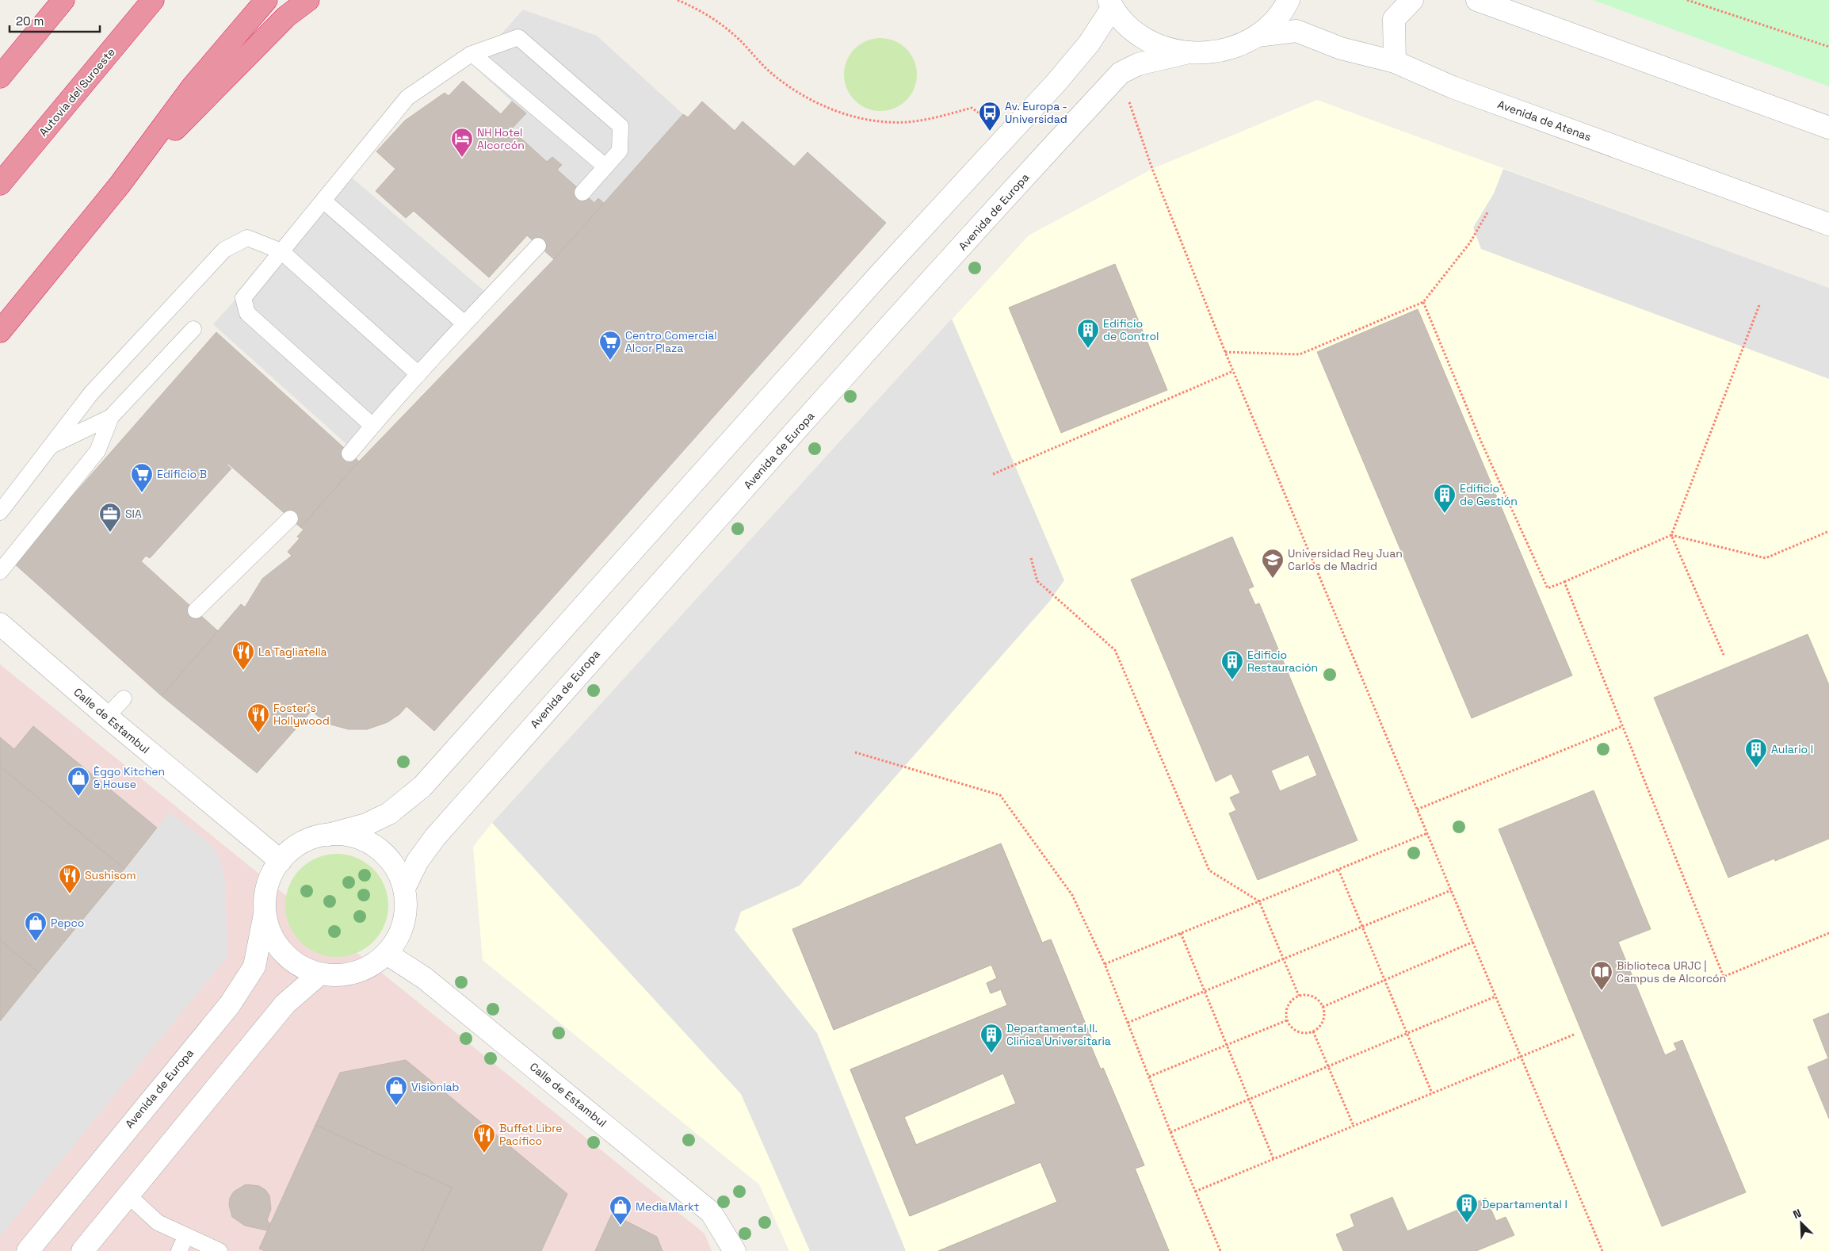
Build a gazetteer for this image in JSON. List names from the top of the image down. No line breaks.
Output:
{"streets":{"highway":["Autovía del Suroeste"],"street":["Avenida de Atenas","Avenida de Europa","Calle de Estambul"]},"crossings":[["Avenida de Europa","Calle de Estambul"]],"places":{"bus stop":["Av. Europa - Universidad"],"hotel":["NH Hotel Alcorcón"],"building":["Edificio de Control","Edificio de Gestión","Edificio Restauración","Aulario I","Departamental II. Clinica Universitaria","Departamental I"],"supermarket":["Centro Comercial Alcor Plaza","Edificio B"],"office":["SIA"],"school or university":["Universidad Rey Juan Carlos de Madrid"],"restaurant":["La Tagliatella","Foster's Hollywood","Sushisom","Buffet Libre Pacífico"],"shop":["Èggo Kitchen & House","Pepco","Visionlab","MediaMarkt"],"library":["Biblioteca URJC | Campus de Alcorcón"]},"scale_bar":"20 m","north":"top left"}
